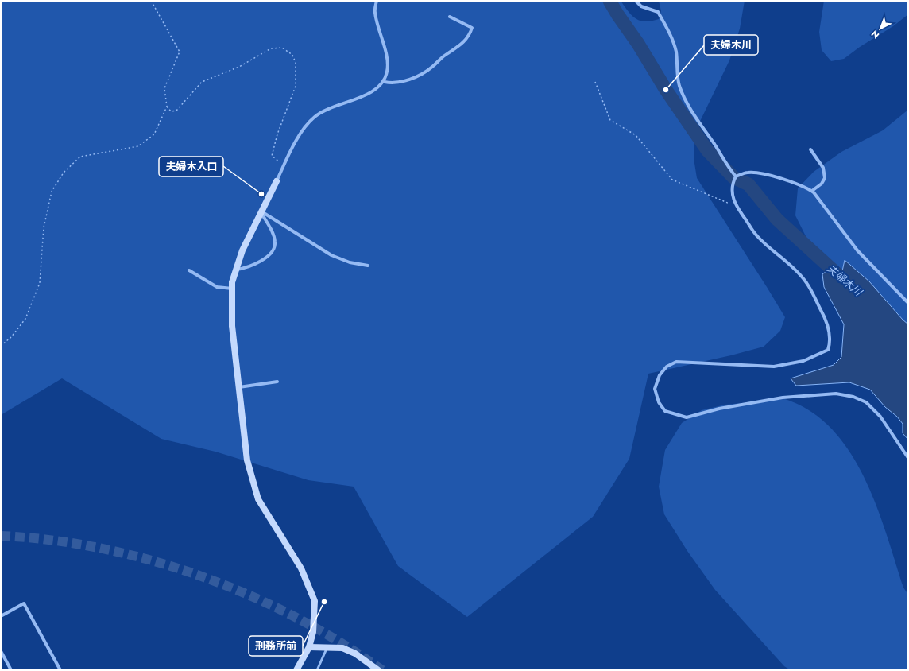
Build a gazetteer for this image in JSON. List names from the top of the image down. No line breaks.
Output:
{"water":["夫婦木川"],"places":["夫婦木川","夫婦木入口","刑務所前"],"north":"bottom left"}
